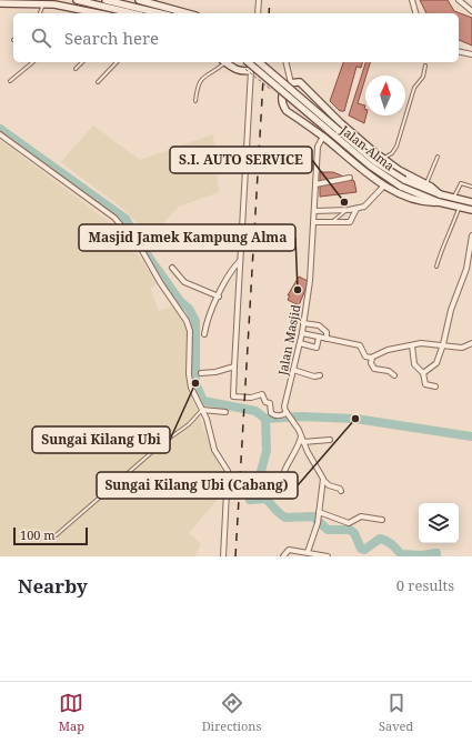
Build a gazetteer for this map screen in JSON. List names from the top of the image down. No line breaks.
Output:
{"streets":{"main road":["Jalan Alma"],"street":["Jalan Masjid"]},"places":["S.I. AUTO SERVICE","Masjid Jamek Kampung Alma","Sungai Kilang Ubi","Sungai Kilang Ubi (Cabang)"],"scale_bar":"100 m","north":"top","page":{"search":"Search here","scale":"100 m","heading":["Nearby","0 results"],"nav":["Map","Directions","Saved"]}}
